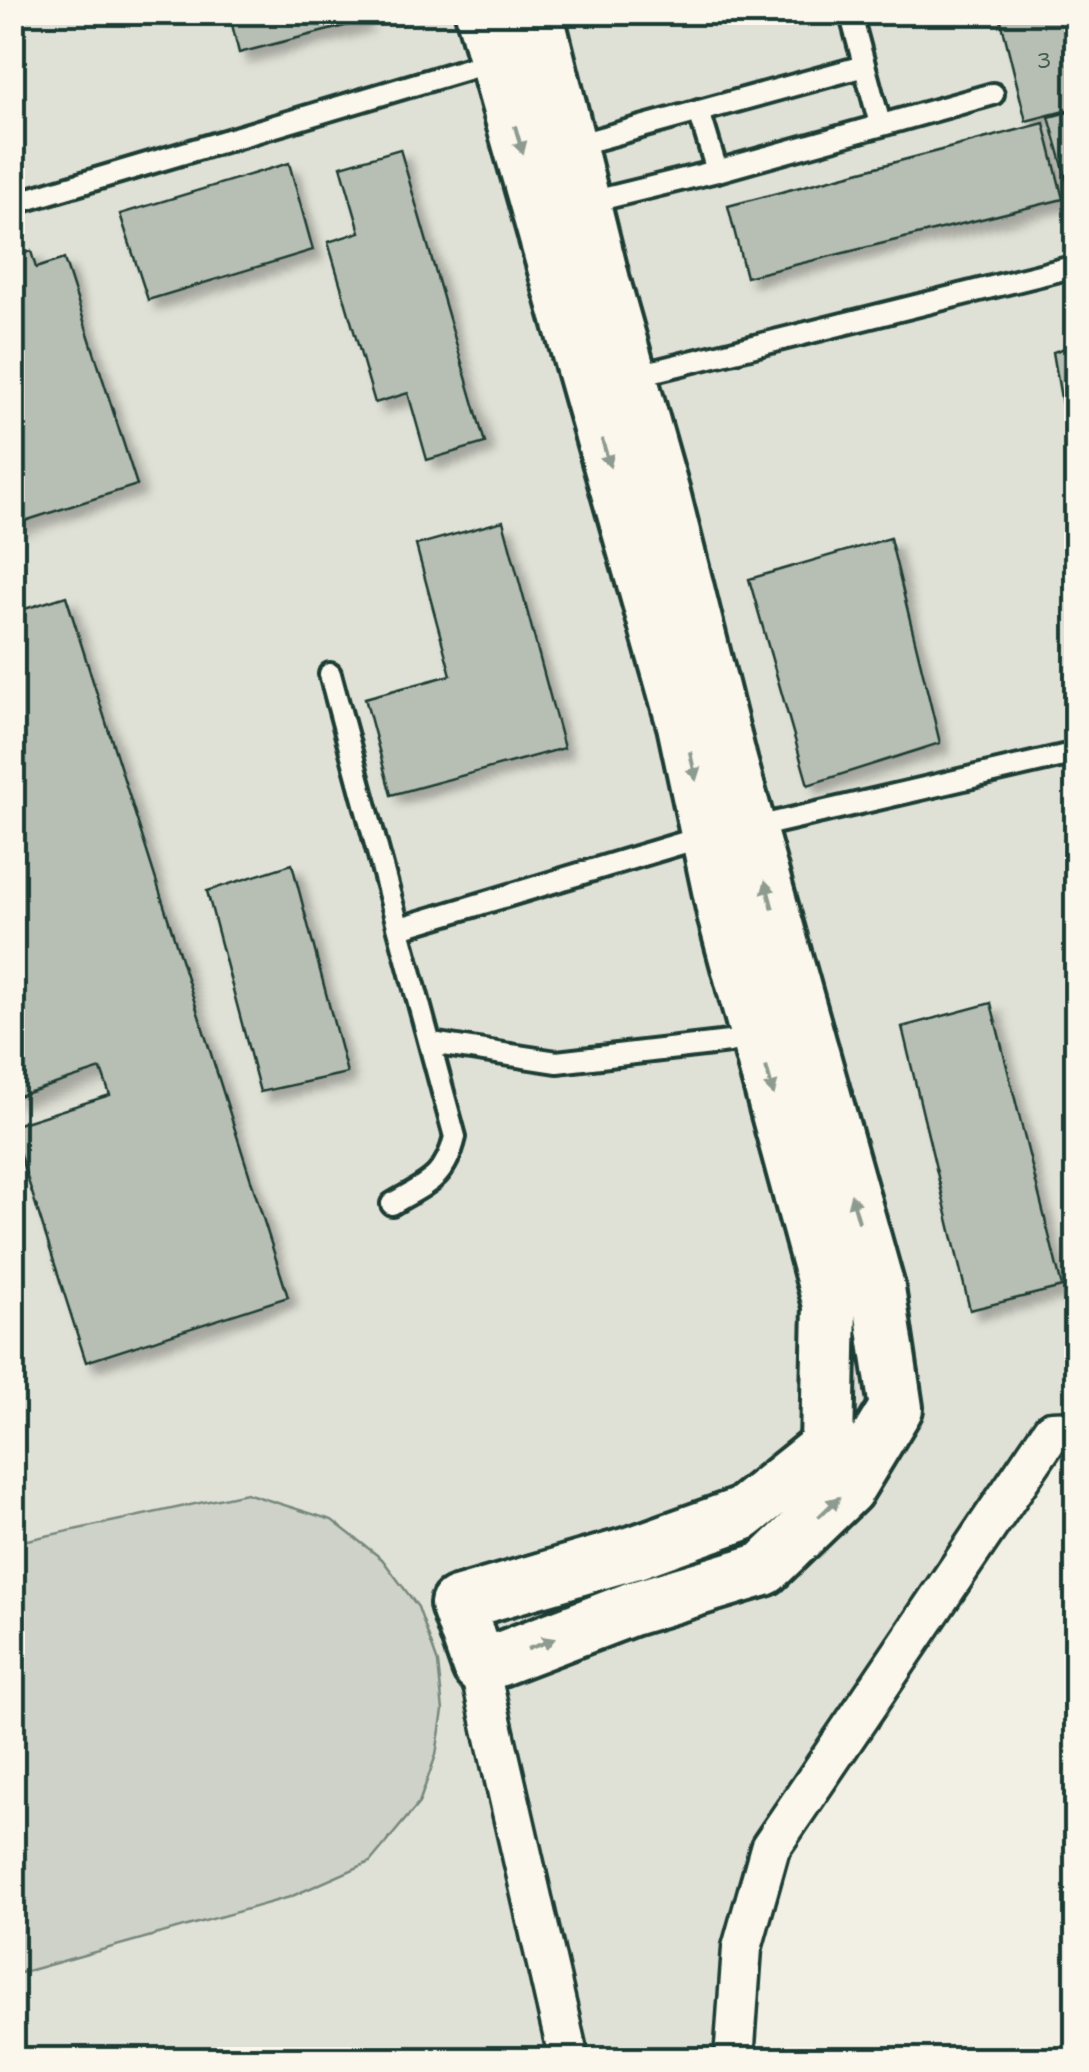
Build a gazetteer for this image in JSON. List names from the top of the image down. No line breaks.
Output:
{"house_numbers":["3"]}
